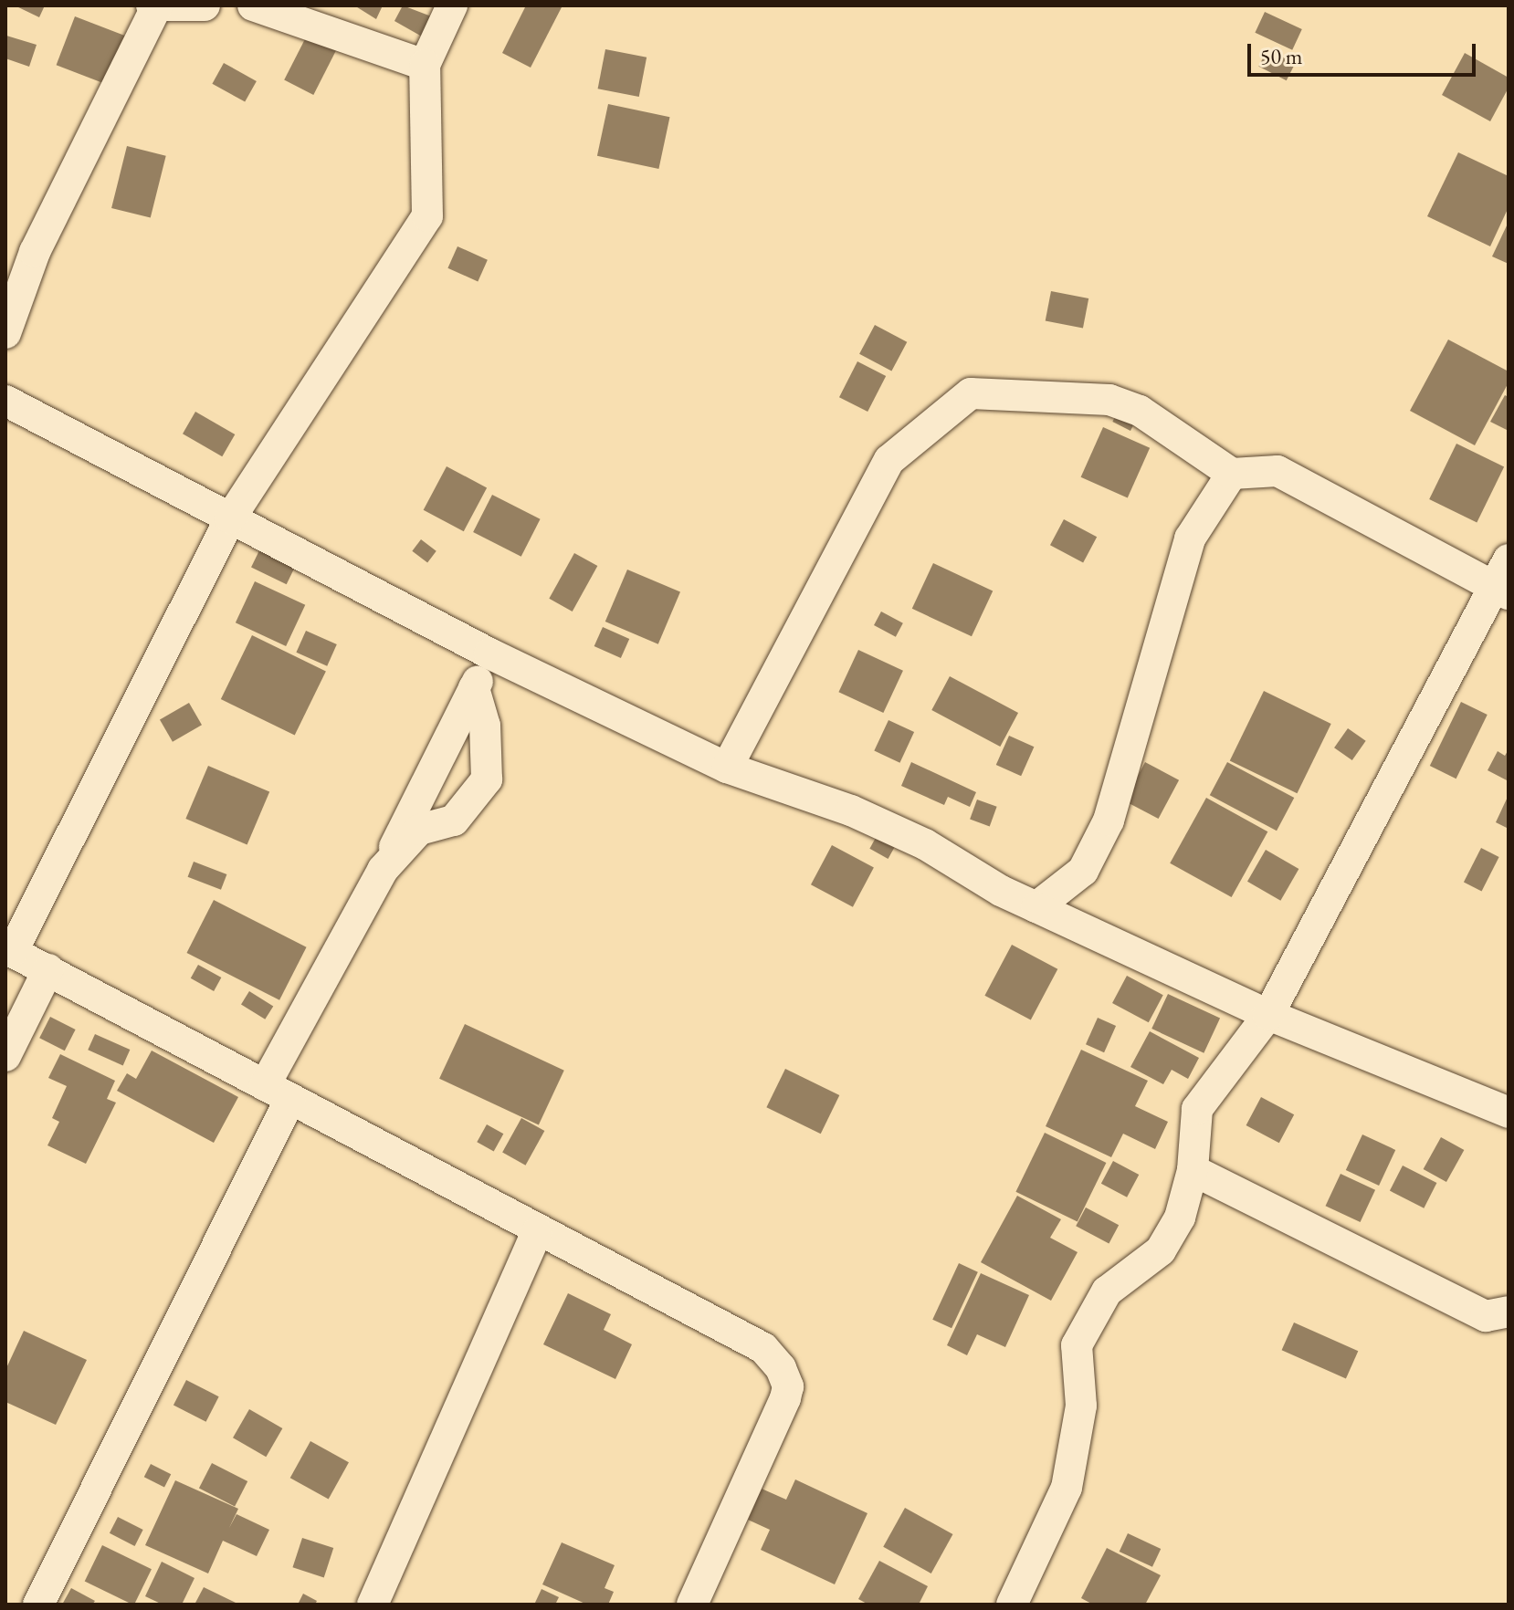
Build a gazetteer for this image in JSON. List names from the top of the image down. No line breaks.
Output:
{"scale_bar":"50 m"}
